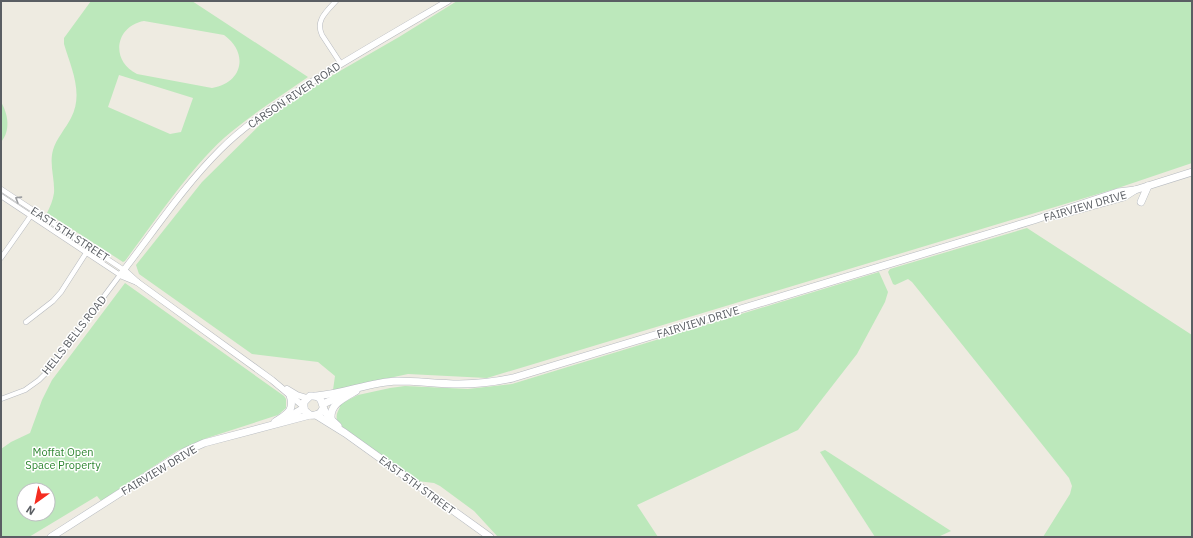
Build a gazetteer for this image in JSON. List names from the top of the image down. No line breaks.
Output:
{"streets":{"main road":["FAIRVIEW DRIVE","EAST 5TH STREET"],"street":["CARSON RIVER ROAD","HELLS BELLS ROAD"]},"crossings":[["CARSON RIVER ROAD","EAST 5TH STREET"],["CARSON RIVER ROAD","HELLS BELLS ROAD"],["FAIRVIEW DRIVE","EAST 5TH STREET"],["EAST 5TH STREET","HELLS BELLS ROAD"]],"parks":["Moffat Open Space Property"],"north":"bottom left"}
